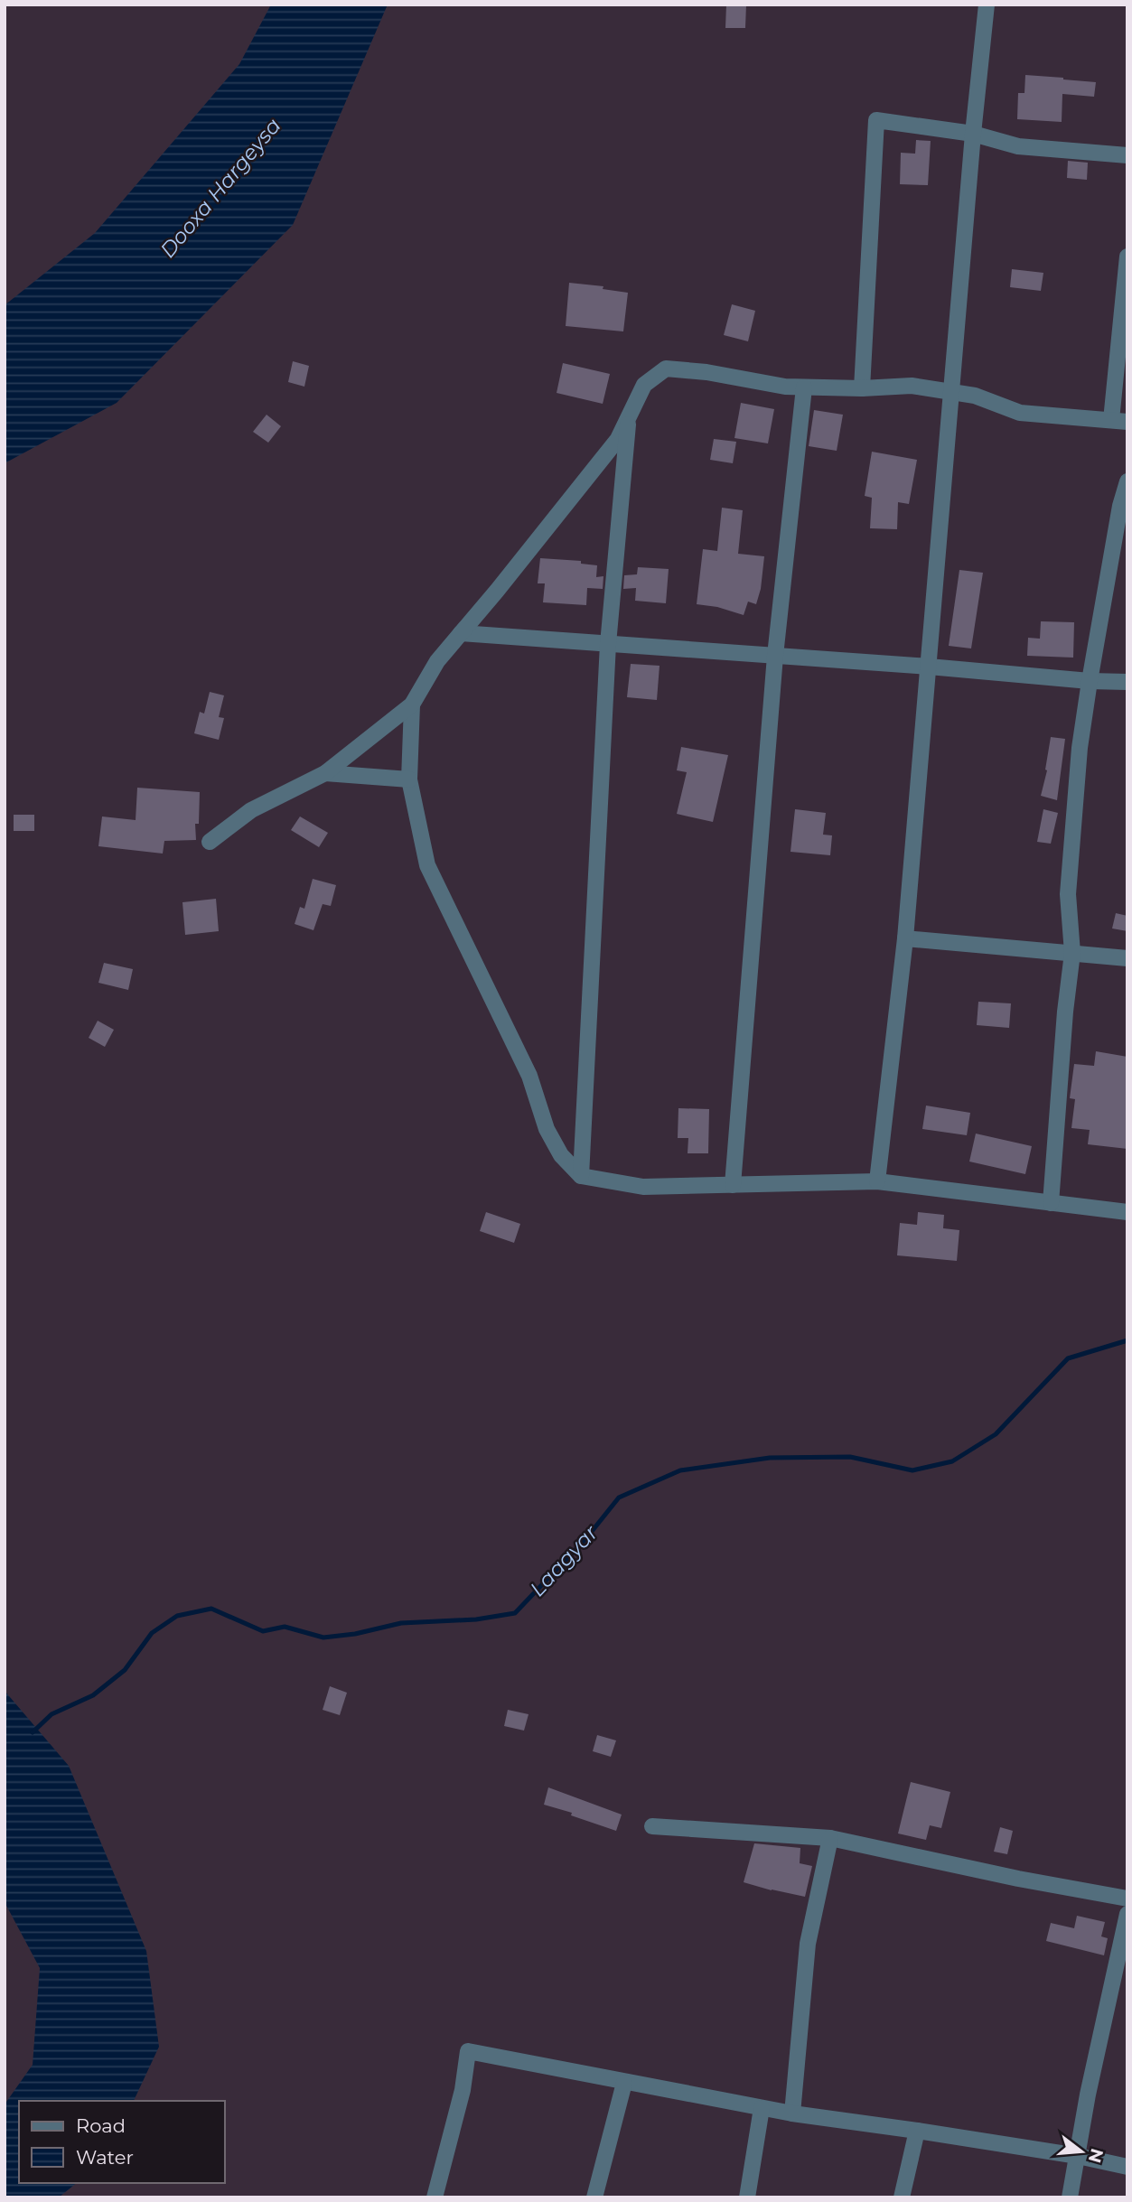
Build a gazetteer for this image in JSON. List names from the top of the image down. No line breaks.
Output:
{"water":["Dooxa Hargeysa","Laagyar"],"legend":["Road","Water"],"north":"right"}
